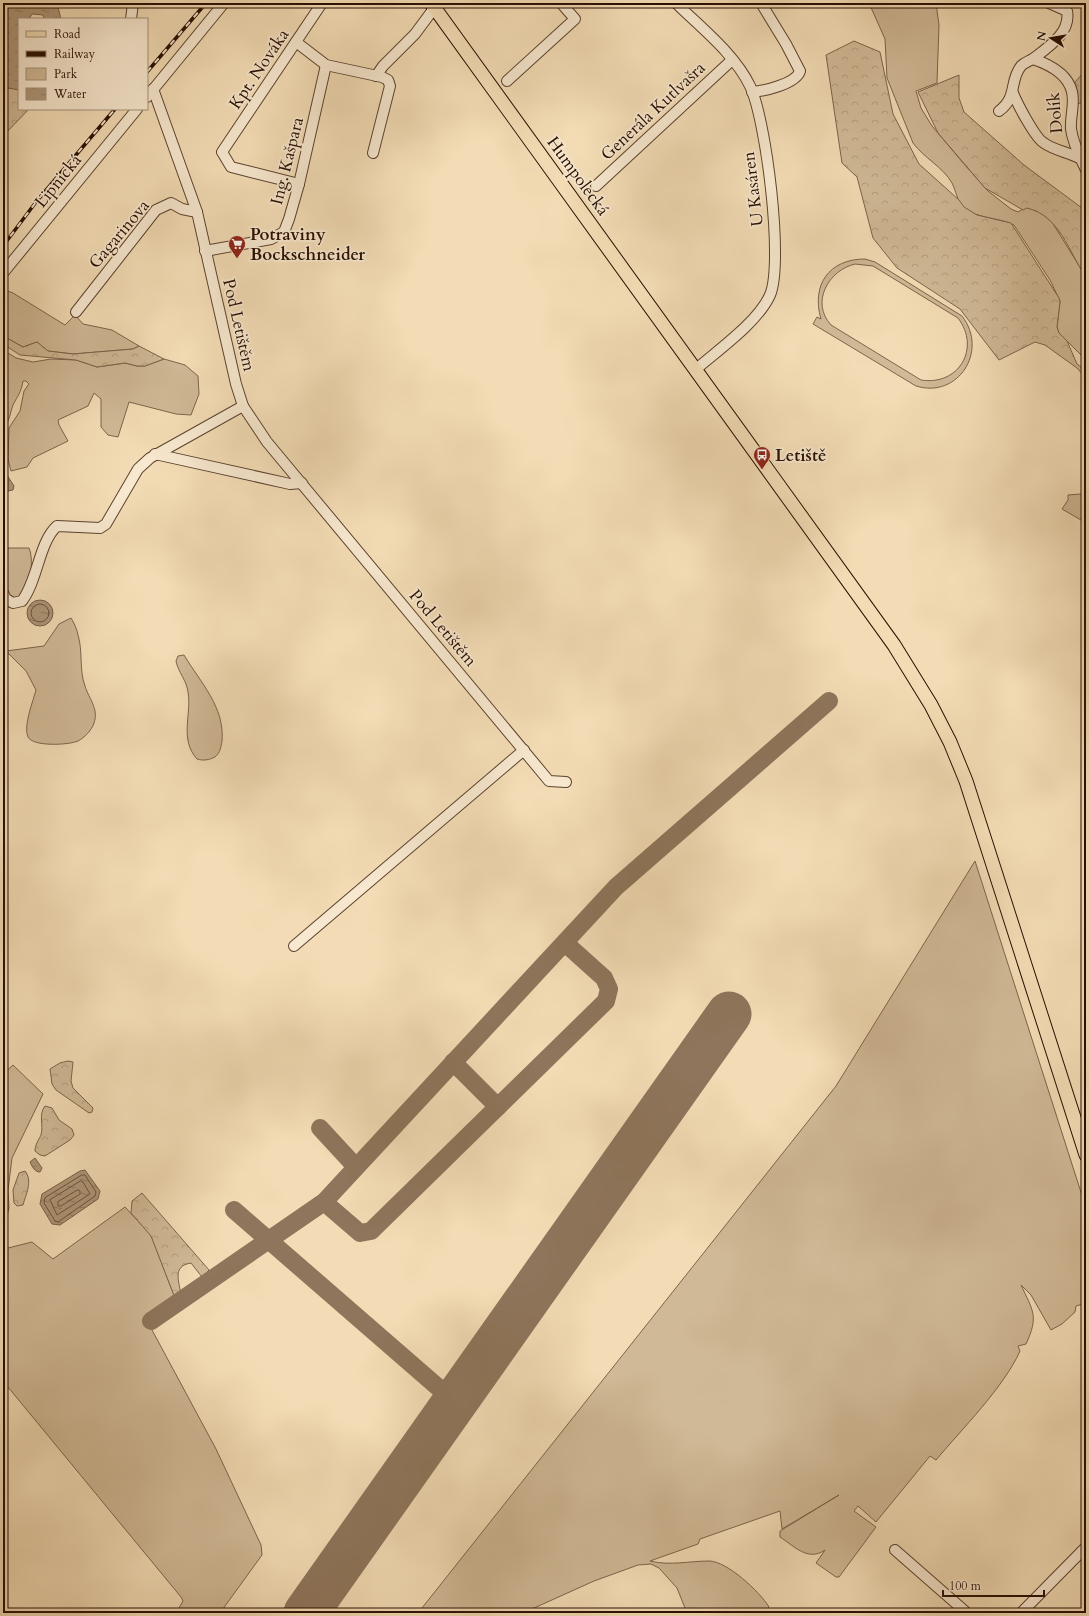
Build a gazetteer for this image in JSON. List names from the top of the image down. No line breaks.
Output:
{"streets":{"main road":["Humpolecká"],"street":["Kpt. Nováka","Generála Kutlvašra","Dolík","Ing. Kašpara","Lipnická","U Kasáren","Gagarinova","Pod Letištěm"]},"crossings":[["Kpt. Nováka","Ing. Kašpara"],["Generála Kutlvašra","U Kasáren"],["Ing. Kašpara","Pod Letištěm"],["Humpolecká","U Kasáren"],["Gagarinova","Pod Letištěm"]],"places":{"supermarket":["Potraviny Bockschneider"],"bus stop":["Letiště"]},"legend":["Road","Railway","Park","Water"],"scale_bar":"100 m","north":"left"}
